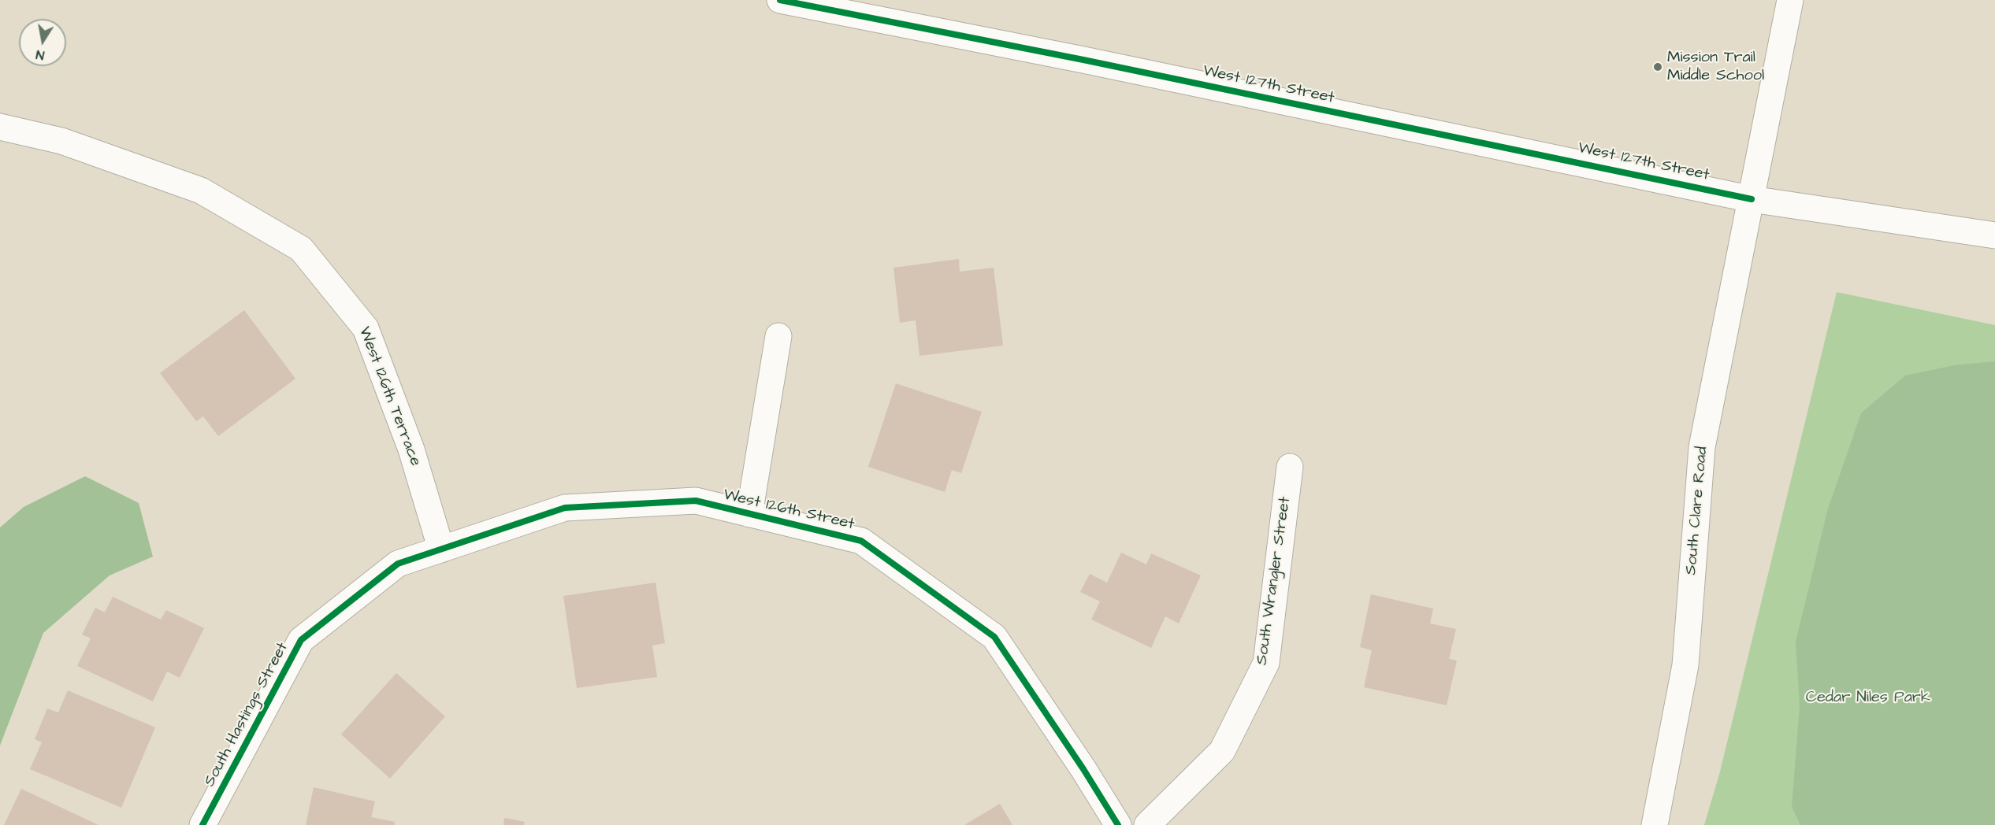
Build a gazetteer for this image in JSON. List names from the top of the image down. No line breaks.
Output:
{"streets":{"street":["West 127th Street","West 126th Terrace","West 126th Street","South Clare Road","South Wrangler Street","South Hastings Street"]},"crossings":[["West 127th Street","South Clare Road"],["West 126th Terrace","West 126th Street"],["West 126th Terrace","South Hastings Street"],["West 126th Street","South Hastings Street"]],"parks":["Cedar Niles Park"],"places":["Mission Trail Middle School"],"north":"bottom"}
